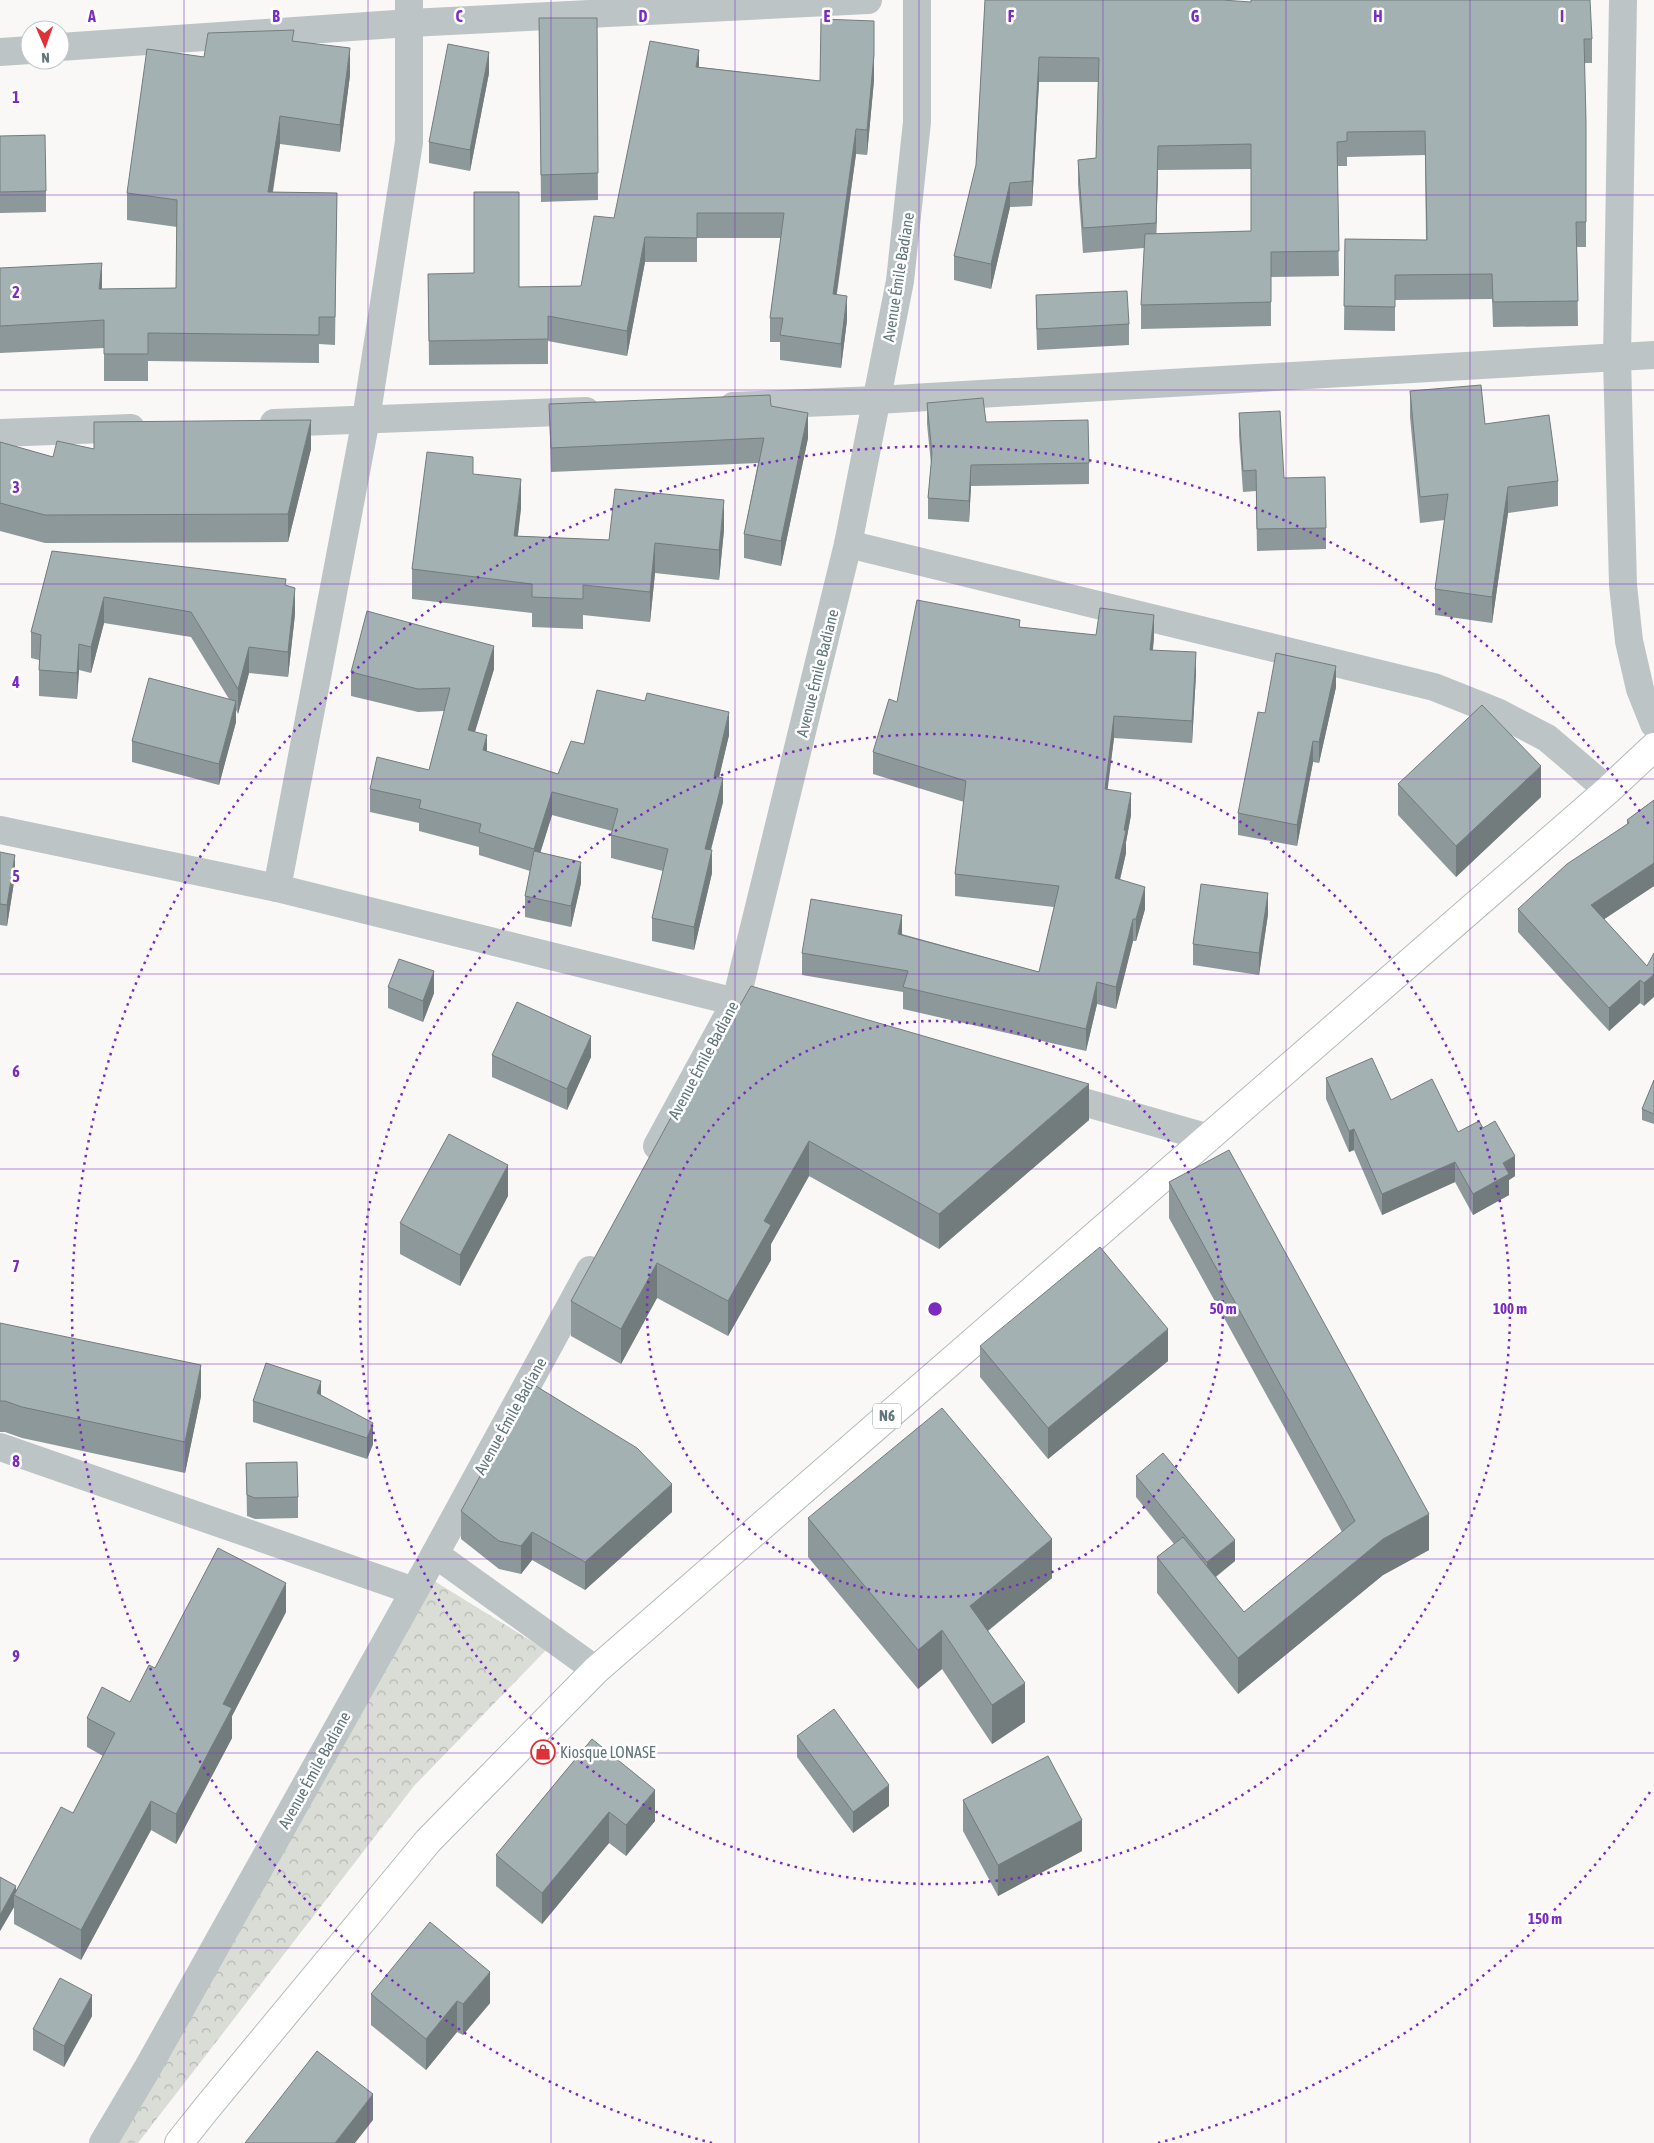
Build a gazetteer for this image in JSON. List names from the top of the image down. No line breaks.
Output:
{"streets":{"main road":["N6"],"street":["Avenue Émile Badiane"]},"places":{"shop":["Kiosque LONASE"]},"north":"bottom","grid":{"columns":["A","B","C","D","E","F","G","H","I"],"rows":["1","2","3","4","5","6","7","8","9"]},"rings":["50 m","100 m","150 m"]}
